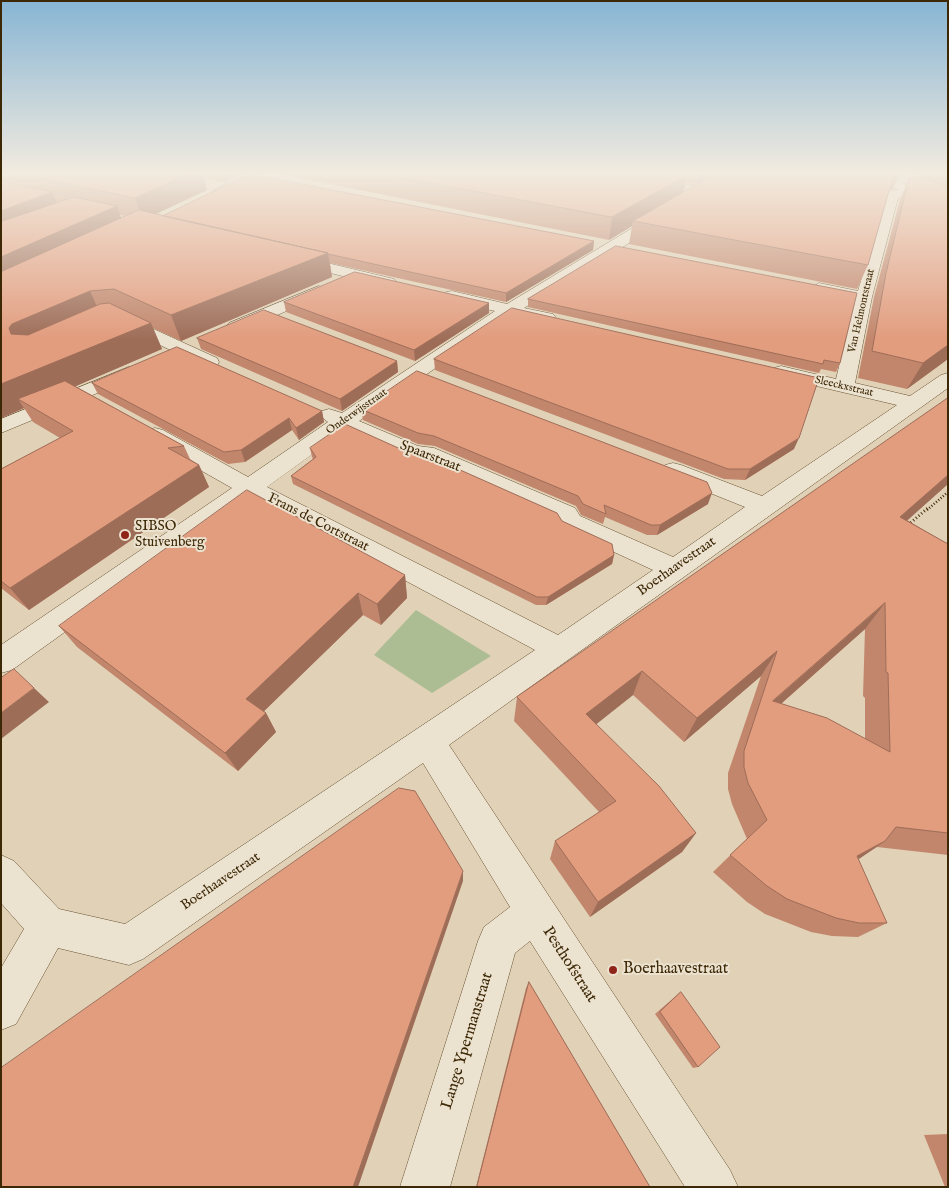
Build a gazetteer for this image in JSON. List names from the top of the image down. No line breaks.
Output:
{"streets":{"street":["Van Helmontstraat","Sleeckxstraat","Onderwijsstraat","Spaarstraat","Frans de Cortstraat","Boerhaavestraat","Pesthofstraat","Lange Ypermanstraat"]},"crossings":[["Van Helmontstraat","Sleeckxstraat"],["Sleeckxstraat","Boerhaavestraat"],["Onderwijsstraat","Spaarstraat"],["Onderwijsstraat","Frans de Cortstraat"],["Spaarstraat","Boerhaavestraat"],["Frans de Cortstraat","Boerhaavestraat"],["Boerhaavestraat","Pesthofstraat"],["Pesthofstraat","Lange Ypermanstraat"]],"places":["SIBSO Stuivenberg","Boerhaavestraat"]}
